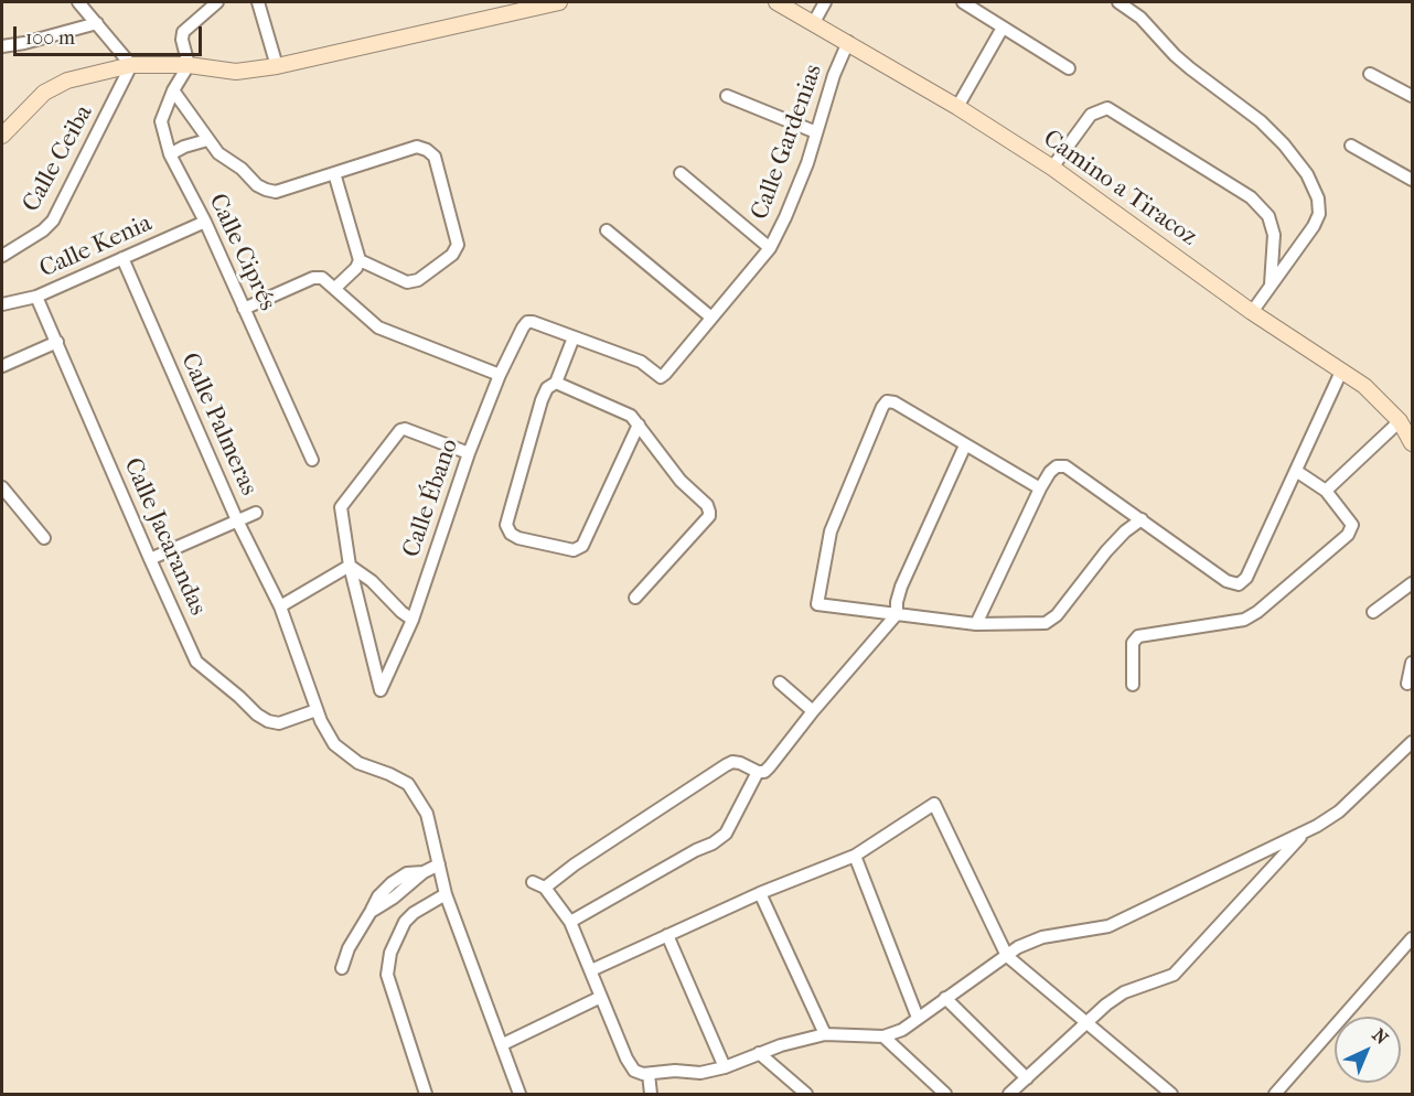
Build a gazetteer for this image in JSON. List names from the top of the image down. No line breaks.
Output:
{"streets":{"street":["Calle Gardenias","Calle Ceiba","Camino a Tiracoz","Calle Kenia","Calle Ciprés","Calle Palmeras","Calle Ébano","Calle Jacarandas"]},"crossings":[["Calle Gardenias","Camino a Tiracoz"],["Calle Gardenias","Calle Ébano"],["Calle Kenia","Calle Ciprés"],["Calle Kenia","Calle Palmeras"],["Calle Kenia","Calle Jacarandas"],["Calle Palmeras","Calle Jacarandas"]],"scale_bar":"100 m","north":"top right"}
